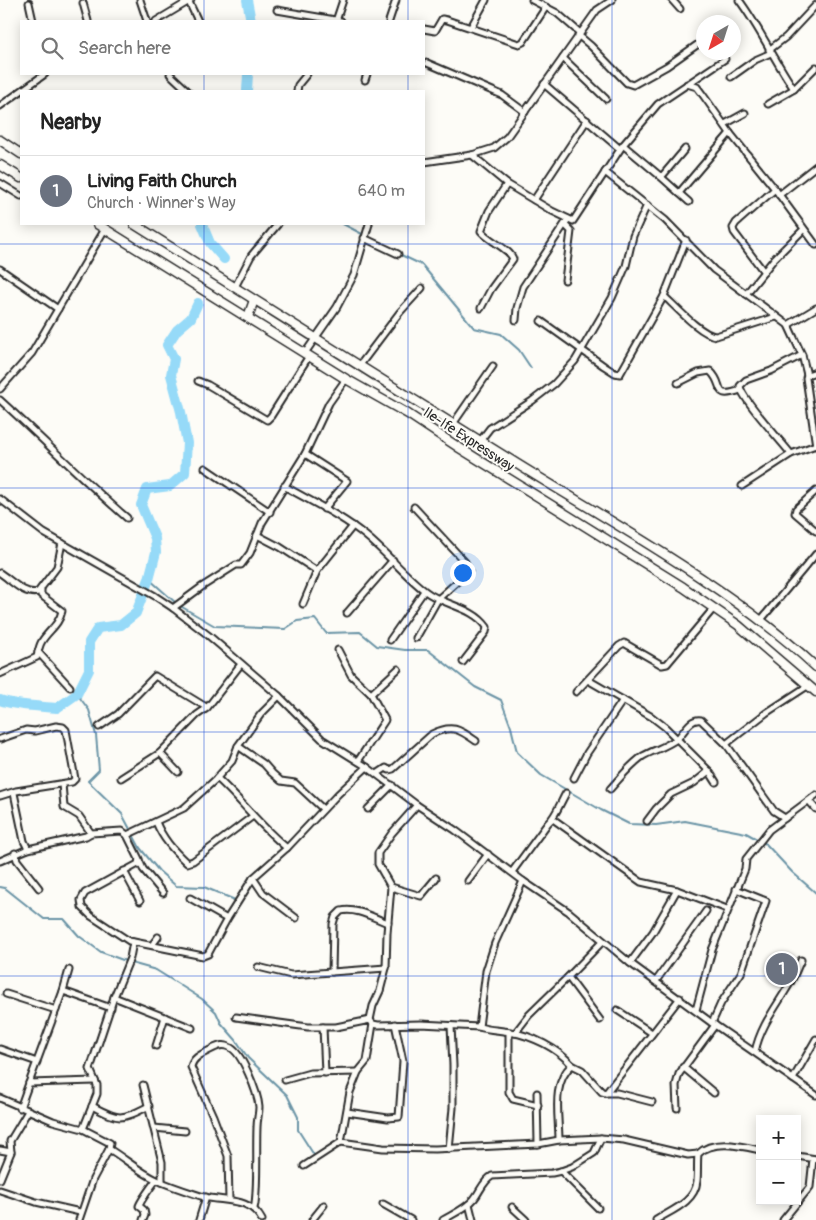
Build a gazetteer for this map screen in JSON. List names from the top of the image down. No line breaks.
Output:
{"streets":{"highway":["Ile-Ife Expressway"]},"north":"bottom left","page":{"search":"Search here","heading":"Nearby","list":[{"mark":"1","name":"Living Faith Church","note":"Church · Winner's Way","value":"640 m"}],"pins":"1","map_buttons":["+","−"]}}
